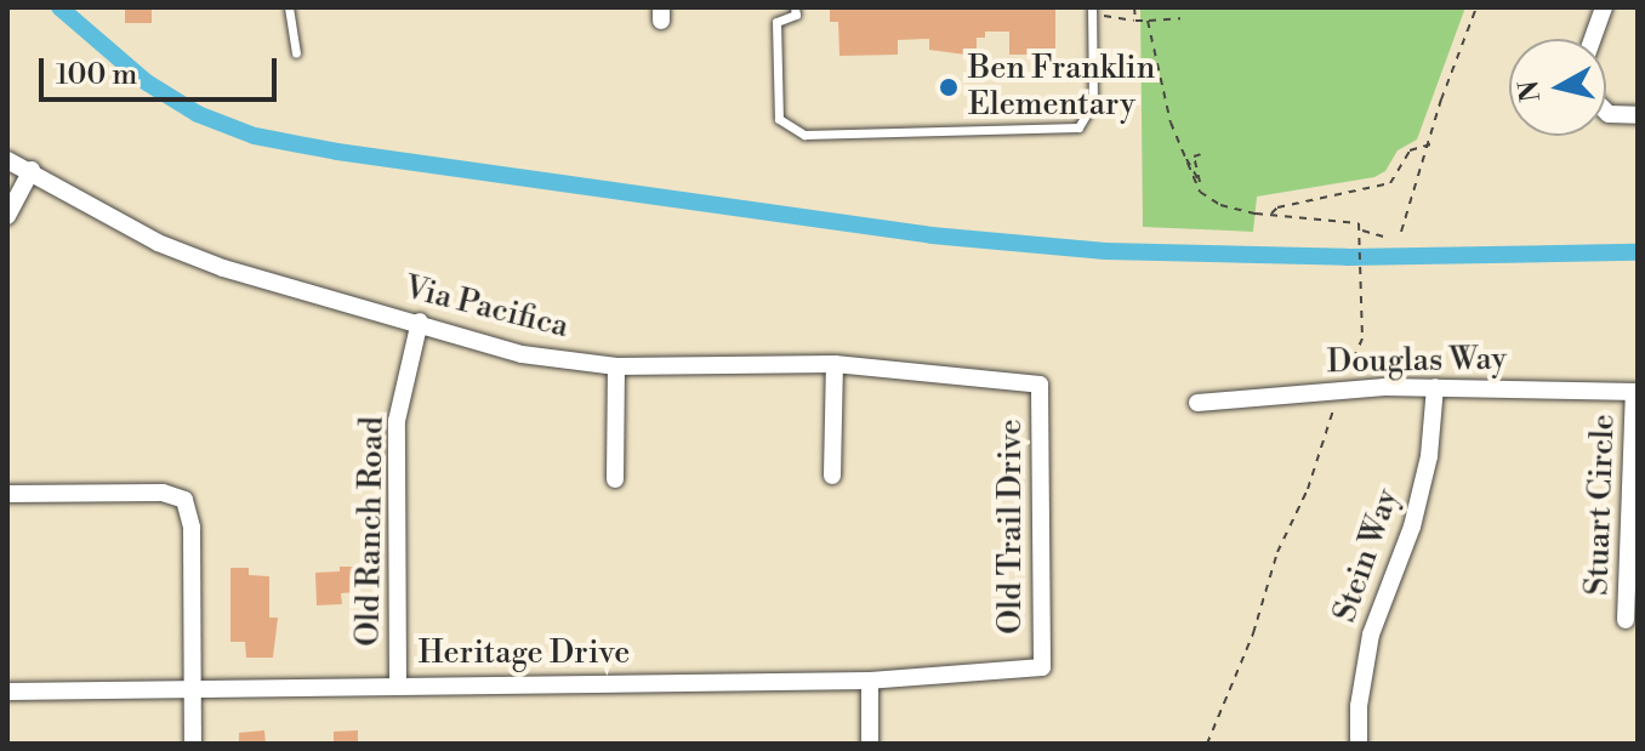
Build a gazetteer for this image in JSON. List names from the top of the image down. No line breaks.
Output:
{"streets":{"street":["Via Pacifica","Douglas Way","Stuart Circle","Old Trail Drive","Old Ranch Road","Stein Way","Heritage Drive"]},"crossings":[["Via Pacifica","Old Trail Drive"],["Via Pacifica","Old Ranch Road"],["Douglas Way","Stuart Circle"],["Douglas Way","Stein Way"],["Old Trail Drive","Heritage Drive"],["Old Ranch Road","Heritage Drive"]],"places":["Ben Franklin Elementary"],"scale_bar":"100 m","north":"left"}
